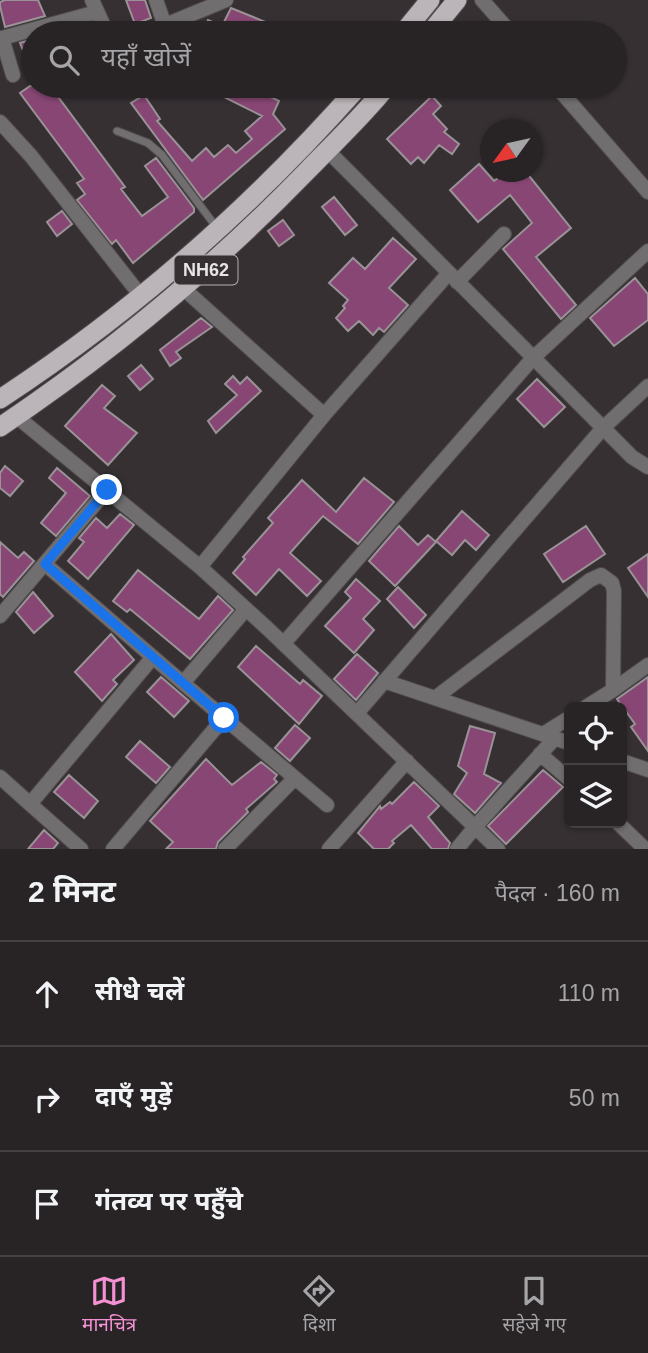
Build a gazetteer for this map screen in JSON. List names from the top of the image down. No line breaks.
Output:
{"streets":{"highway":["NH62"]},"north":"bottom left","page":{"search":"यहाँ खोजें","heading":["2 मिनट","पैदल · 160 m"],"list":[["सीधे चलें","110 m"],["दाएँ मुड़ें","50 m"],"गंतव्य पर पहुँचे"],"nav":["मानचित्र","दिशा","सहेजे गए"]}}
